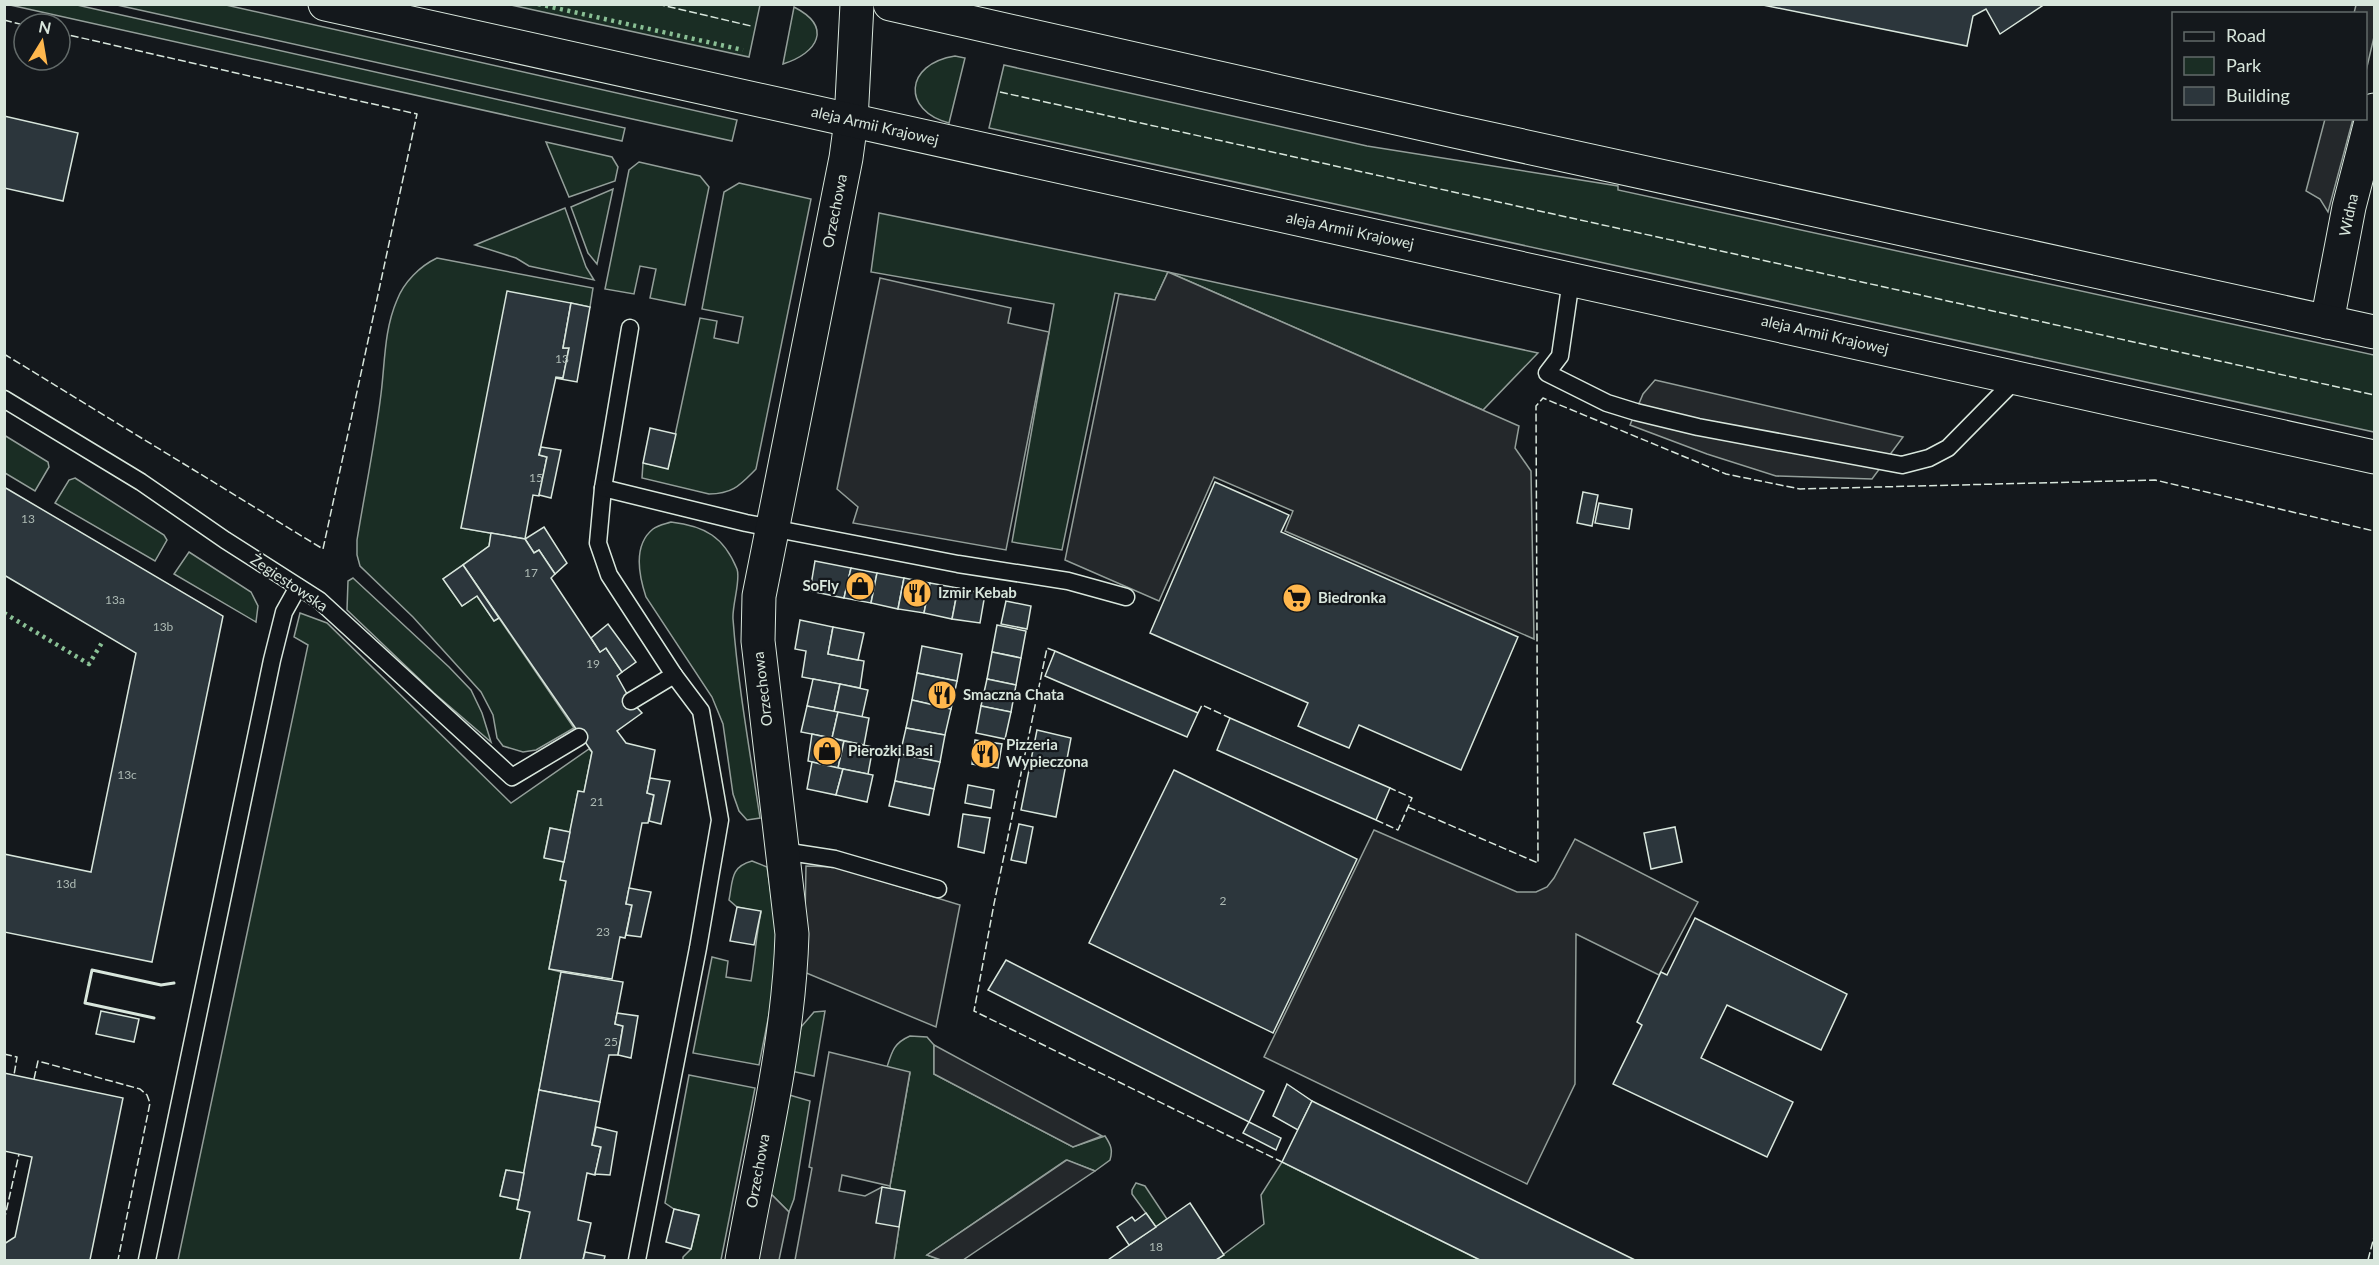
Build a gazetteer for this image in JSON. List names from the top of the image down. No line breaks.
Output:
{"streets":{"main road":["aleja Armii Krajowej","Orzechowa","Widna"],"lane":["Żegiestowska"]},"crossings":[["aleja Armii Krajowej","Orzechowa"]],"places":{"shop":["SoFly","Pierożki Basi"],"restaurant":["Izmir Kebab","Smaczna Chata","Pizzeria Wypieczona"],"supermarket":["Biedronka"]},"house_numbers":["13","15","13","17","13a","13b","19","13c","21","13d","2","23","25","18"],"legend":["Road","Park","Building"],"north":"top"}
